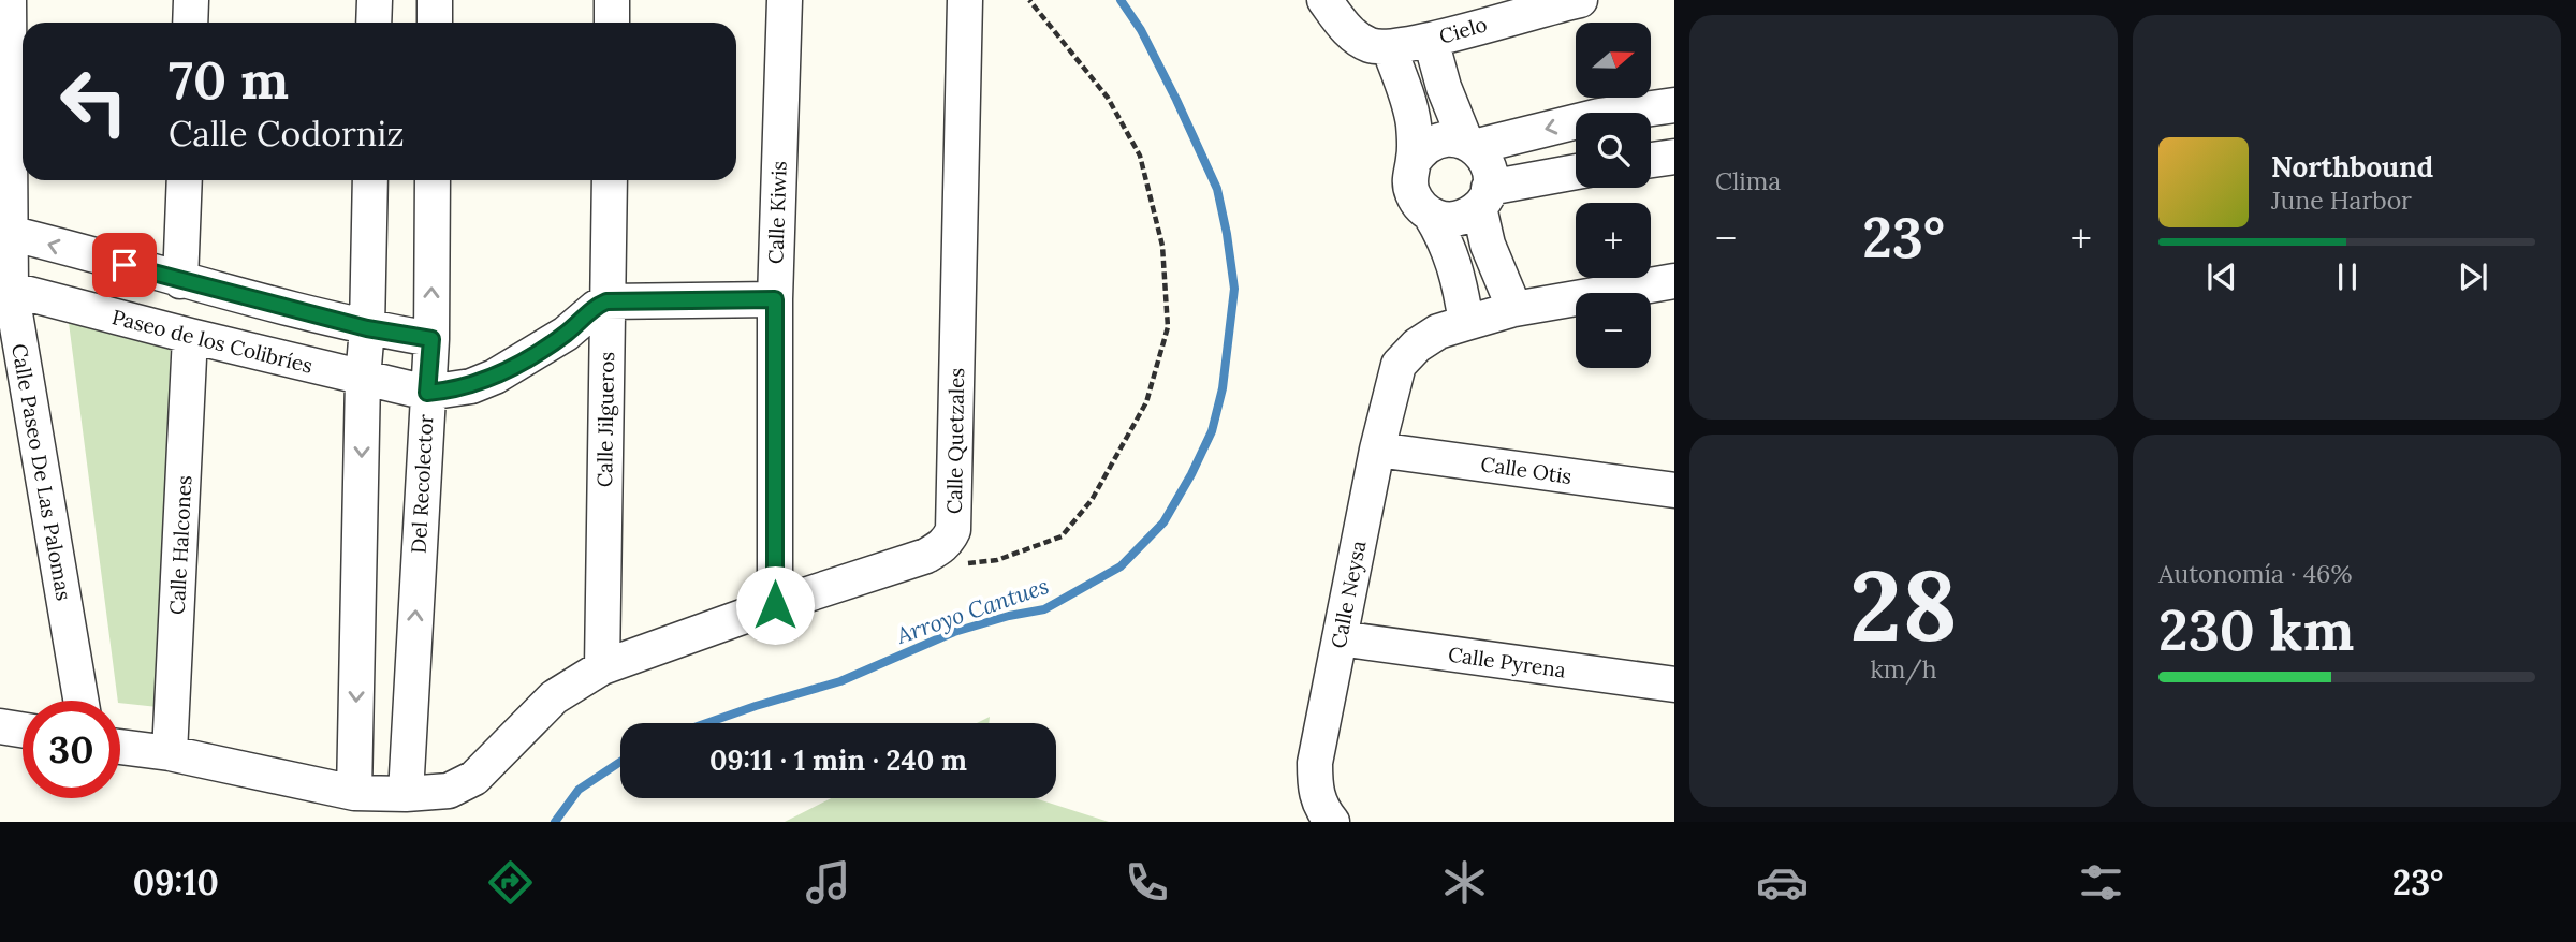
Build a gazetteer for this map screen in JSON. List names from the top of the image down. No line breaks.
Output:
{"streets":{"street":["Cielo","Calle Kiwis","Paseo de los Colibríes","Calle Jilgueros","Calle Quetzales","Calle Otis","Calle Paseo De Las Palomas","Del Recolector","Calle Halcones","Calle Neysa","Calle Pyrena"]},"crossings":[["Calle Kiwis","Calle Quetzales"],["Paseo de los Colibríes","Calle Paseo De Las Palomas"],["Paseo de los Colibríes","Del Recolector"],["Paseo de los Colibríes","Calle Halcones"],["Calle Jilgueros","Calle Quetzales"],["Calle Quetzales","Del Recolector"],["Calle Quetzales","Calle Halcones"],["Calle Otis","Calle Neysa"],["Calle Neysa","Calle Pyrena"]],"water":["Arroyo Cantues"],"north":"right","page":{"tile":["Clima",["28","km/h"],["Autonomía · 46%","230 km"]],"map_buttons":["+","−"],"turn":["70 m","Calle Codorniz"],"song":["Northbound","June Harbor"],"heat":["−","23°","+"],"limit":"30","trip":"09:11 · 1 min · 240 m","tabs":["09:10","23°"]}}
